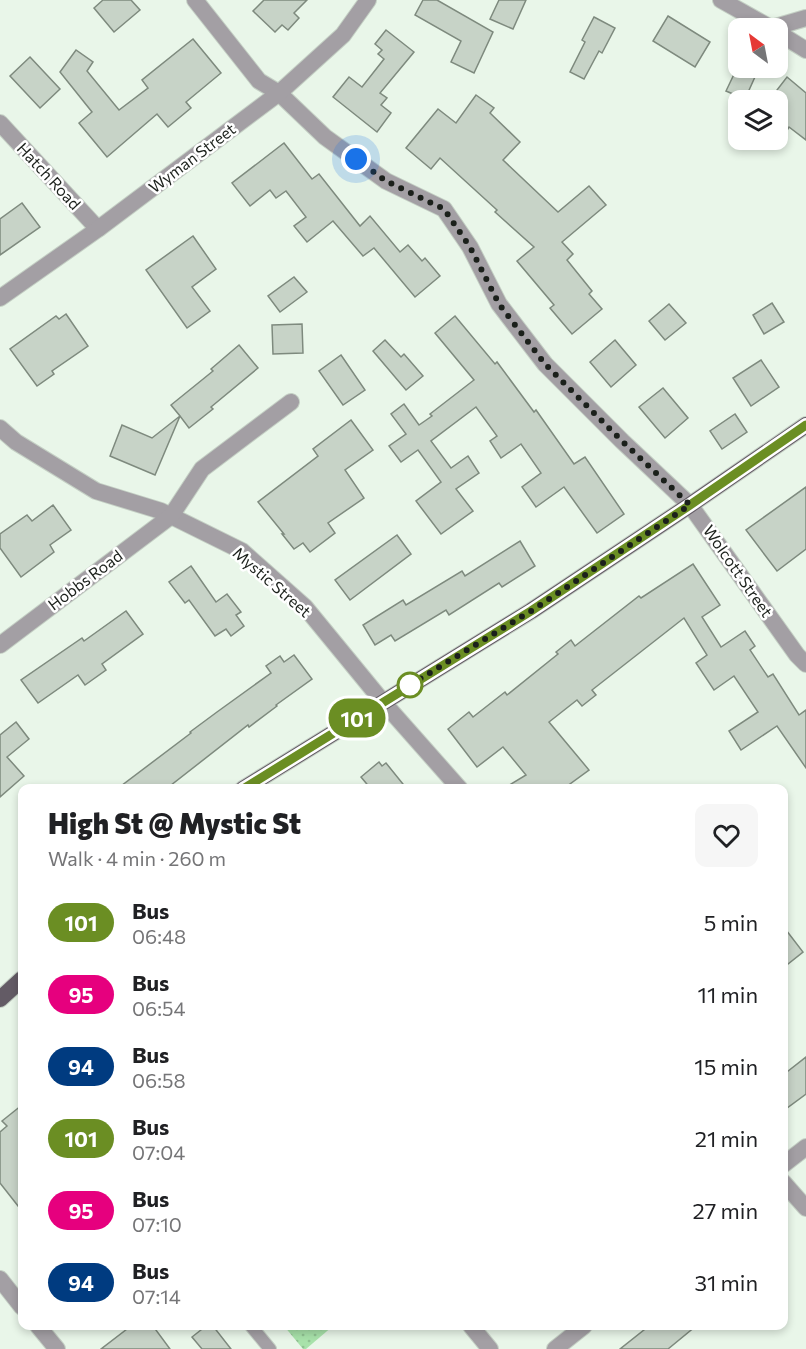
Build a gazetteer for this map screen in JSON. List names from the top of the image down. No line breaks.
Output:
{"streets":{"street":["Wyman Street","Hatch Road","Wolcott Street","Hobbs Road","Mystic Street"]},"crossings":[["Wyman Street","Hatch Road"],["Wyman Street","Wolcott Street"],["Hobbs Road","Mystic Street"]],"lines":["bus line 101"],"north":"top left","page":{"on_map":"101","heading":["High St @ Mystic St","Walk · 4 min · 260 m"],"list":[{"mark":"101","name":"Bus","note":"06:48","value":"5 min"},{"mark":"95","name":"Bus","note":"06:54","value":"11 min"},{"mark":"94","name":"Bus","note":"06:58","value":"15 min"},{"mark":"101","name":"Bus","note":"07:04","value":"21 min"},{"mark":"95","name":"Bus","note":"07:10","value":"27 min"},{"mark":"94","name":"Bus","note":"07:14","value":"31 min"}]}}
